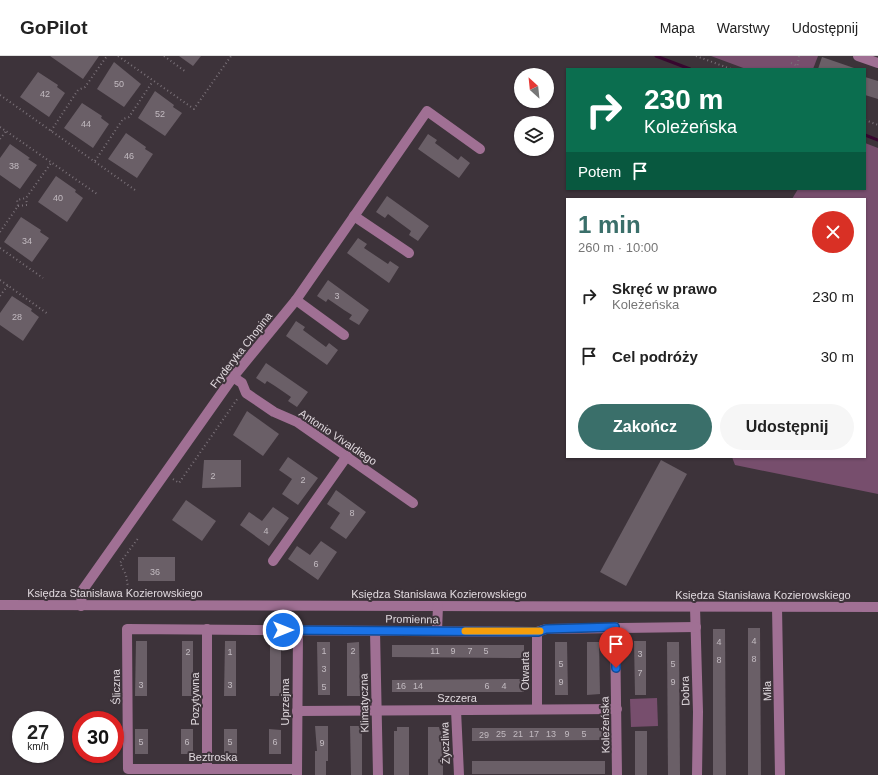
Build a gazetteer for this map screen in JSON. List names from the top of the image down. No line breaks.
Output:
{"streets":{"street":["Fryderyka Chopina","Antonio Vivaldiego","Księdza Stanisława Kozierowskiego","Promienna","Otwarta","Śliczna","Dobra","Miła","Szczera","Pozytywna","Uprzejma","Klimatyczna","Koleżeńska","Życzliwa","Beztroska"]},"crossings":[["Fryderyka Chopina","Antonio Vivaldiego"],["Fryderyka Chopina","Księdza Stanisława Kozierowskiego"],["Księdza Stanisława Kozierowskiego","Dobra"],["Księdza Stanisława Kozierowskiego","Miła"],["Promienna","Otwarta"],["Promienna","Śliczna"],["Promienna","Dobra"],["Promienna","Pozytywna"],["Promienna","Uprzejma"],["Promienna","Klimatyczna"],["Promienna","Koleżeńska"],["Otwarta","Szczera"],["Śliczna","Beztroska"],["Szczera","Uprzejma"],["Szczera","Klimatyczna"],["Szczera","Koleżeńska"],["Szczera","Życzliwa"],["Pozytywna","Beztroska"],["Uprzejma","Beztroska"]],"house_numbers":["50","42","52","44","46","38","40","34","3","28","2","2","8","4","6","36","4","4","1","2","11","9","7","5","2","1","3","8","8","5","5","3","7","9","9","3","3","16","14","6","4","5","25","21","17","13","9","5","29","5","6","5","6","9"],"north":"top left","page":{"header":"GoPilot","nav":["Mapa","Warstwy","Udostępnij"],"turn":["230 m","Koleżeńska"],"then":"Potem","heading":["1 min","260 m · 10:00"],"list":[{"name":"Skręć w prawo","note":"Koleżeńska","value":"230 m"},{"name":"Cel podróży","value":"30 m"}],"buttons":["Zakończ","Udostępnij"],"speed":"27 km/h","limit":"30"}}
